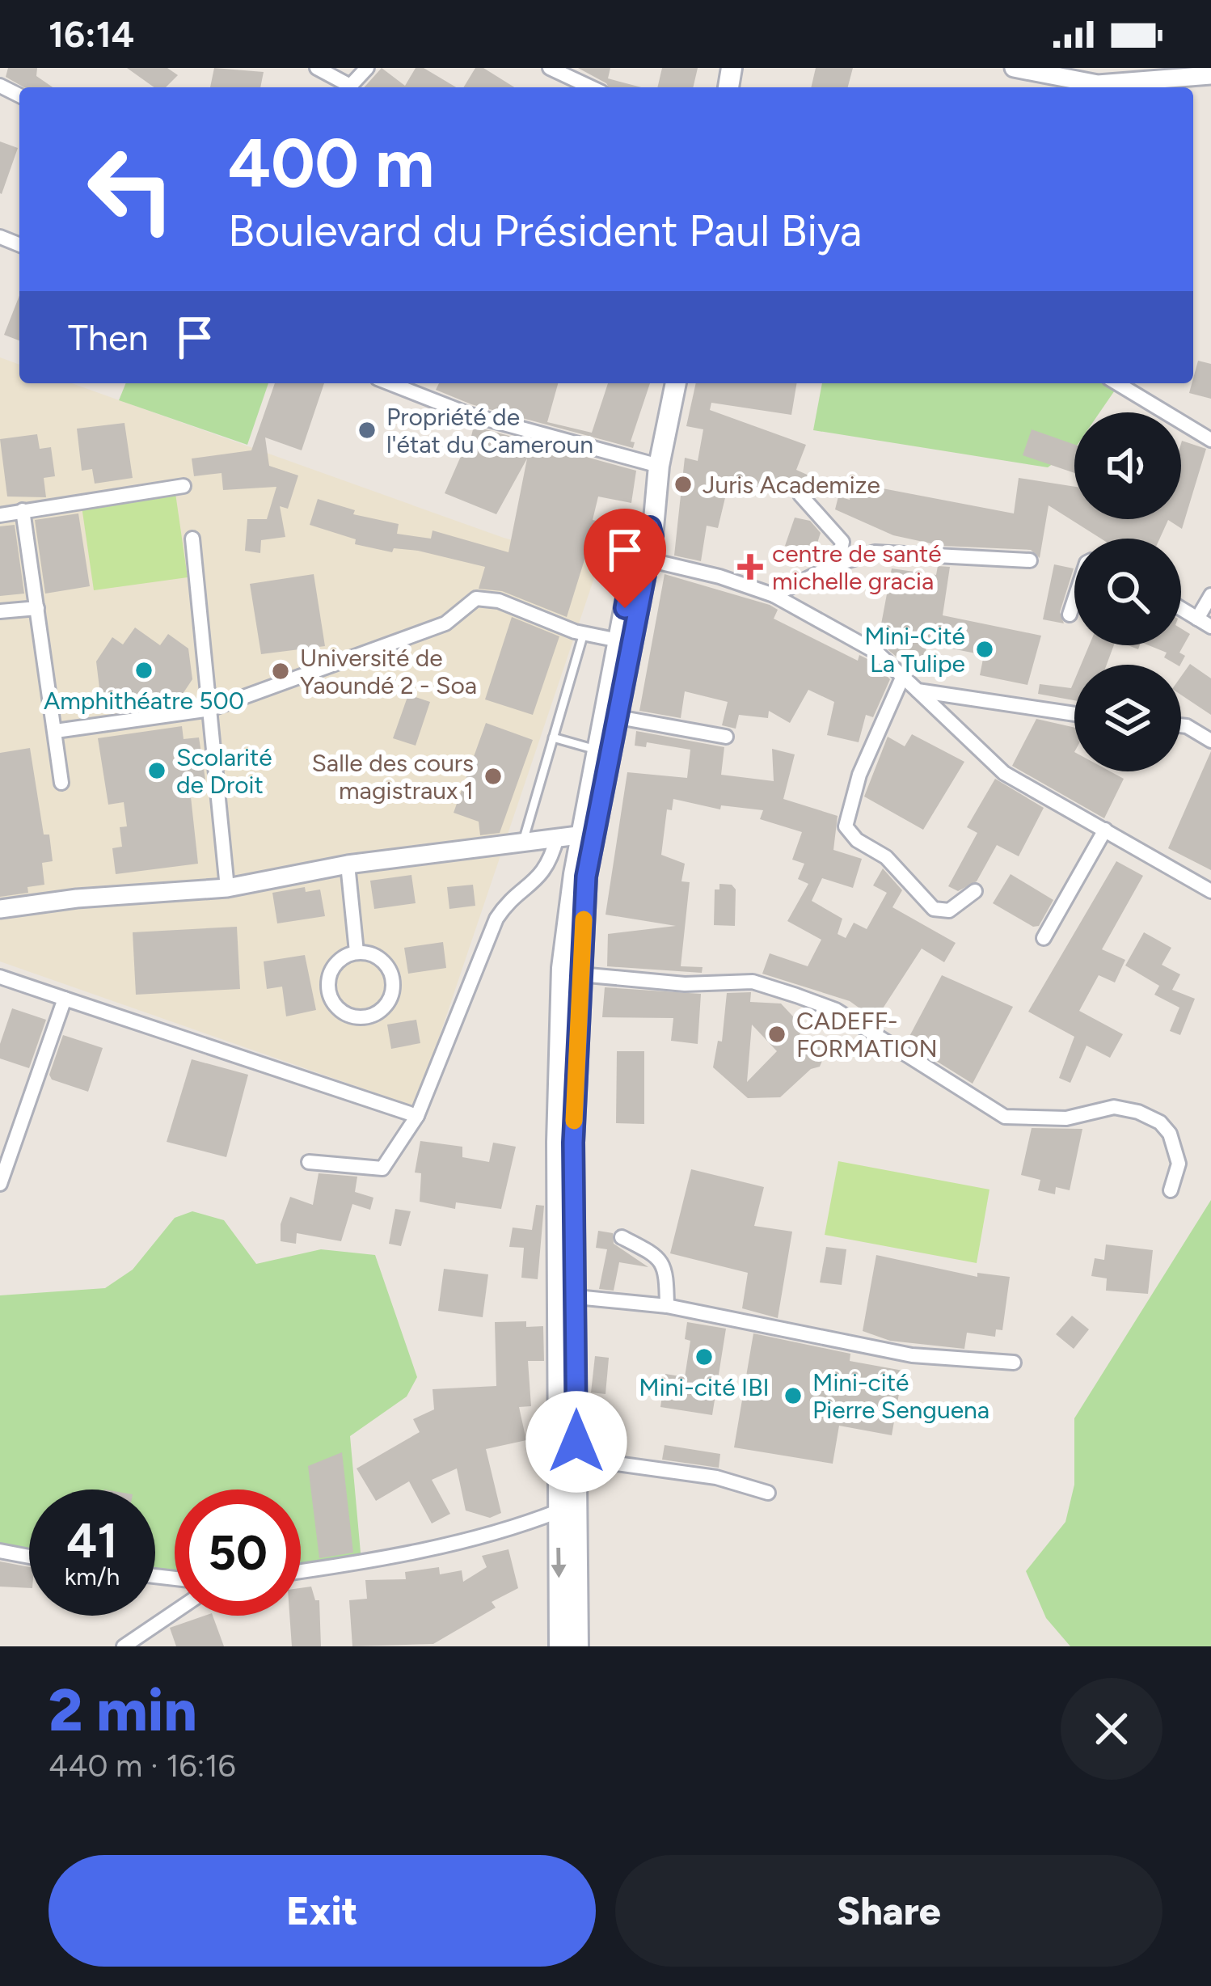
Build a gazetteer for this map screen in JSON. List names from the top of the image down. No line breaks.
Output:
{"places":{"other":["Propriété de l'état du Cameroun","Juris Academize","Mini-Cité La Tulipe","Amphithéatre 500","Université de Yaoundé 2 - Soa","Scolarité de Droit","Salle des cours magistraux 1","CADEFF- FORMATION","Mini-cité IBI","Mini-cité Pierre Senguena"],"health":["centre de santé michelle gracia"]},"page":{"status":"16:14","turn":["400 m","Boulevard du Président Paul Biya"],"then":"Then","speed":"41 km/h","limit":"50","heading":["2 min","440 m · 16:16"],"buttons":["Exit","Share"]}}
